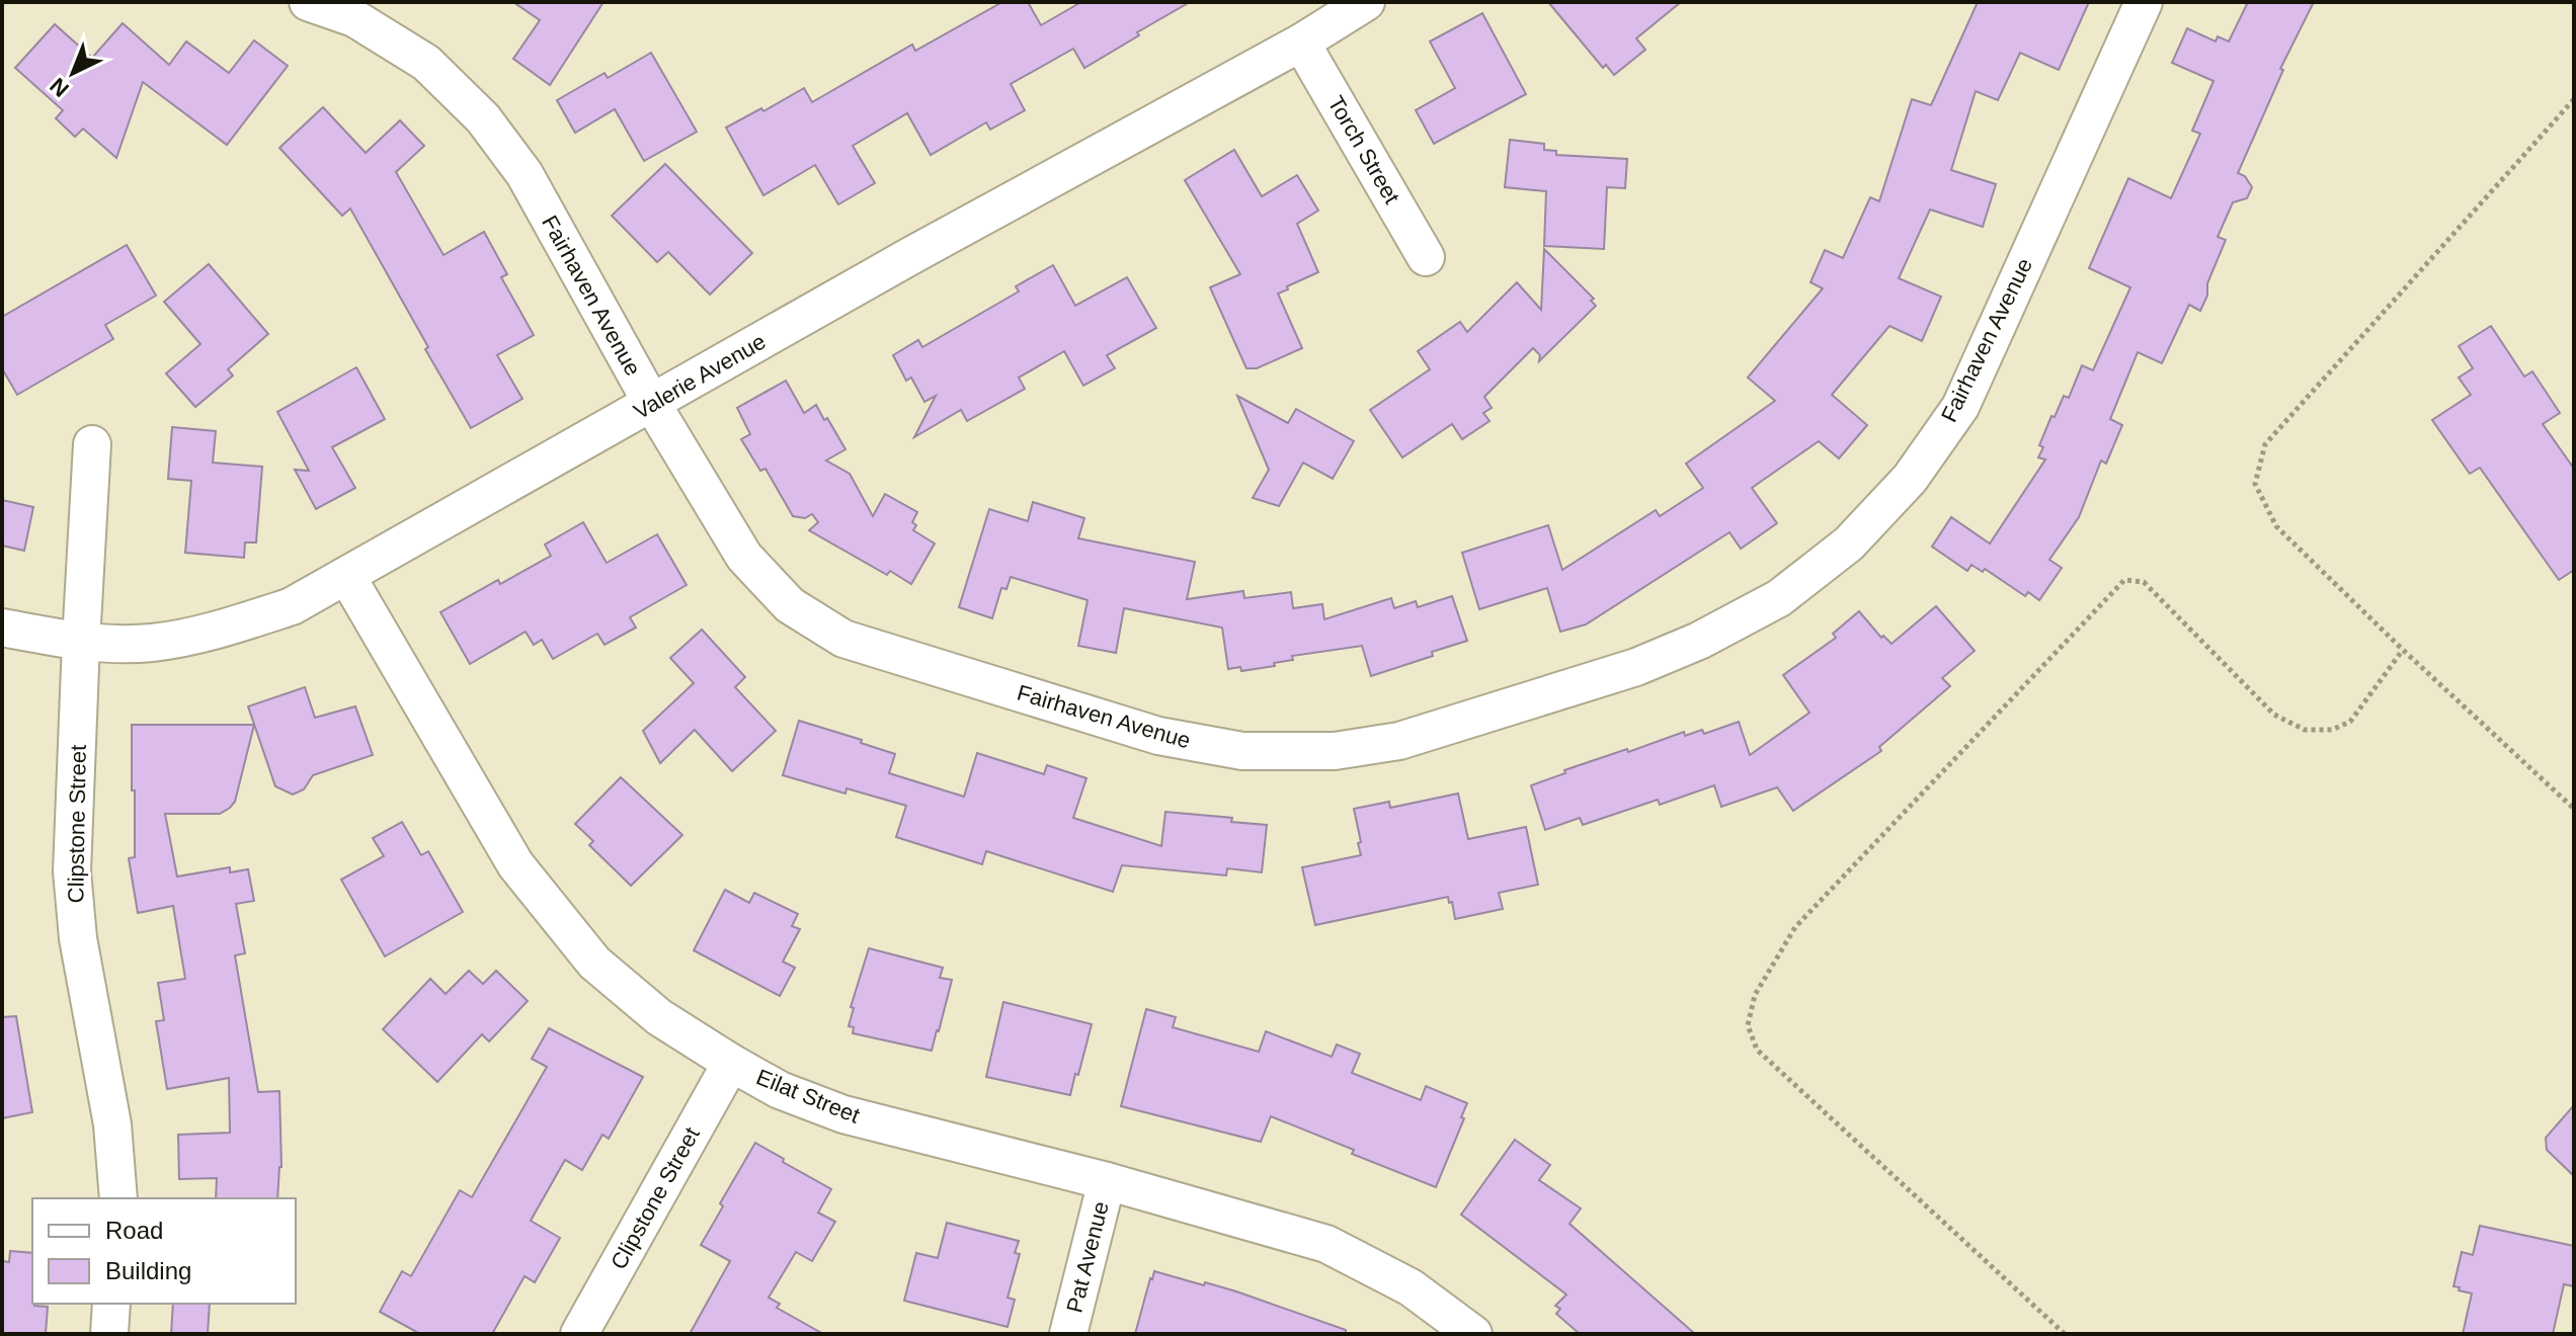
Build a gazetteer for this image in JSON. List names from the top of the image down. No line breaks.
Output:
{"streets":{"street":["Torch Street","Fairhaven Avenue","Valerie Avenue","Clipstone Street","Eilat Street","Pat Avenue"]},"crossings":[["Torch Street","Valerie Avenue"],["Fairhaven Avenue","Valerie Avenue"],["Valerie Avenue","Clipstone Street"],["Valerie Avenue","Eilat Street"],["Clipstone Street","Eilat Street"],["Eilat Street","Pat Avenue"]],"legend":["Road","Building"],"north":"bottom left"}
